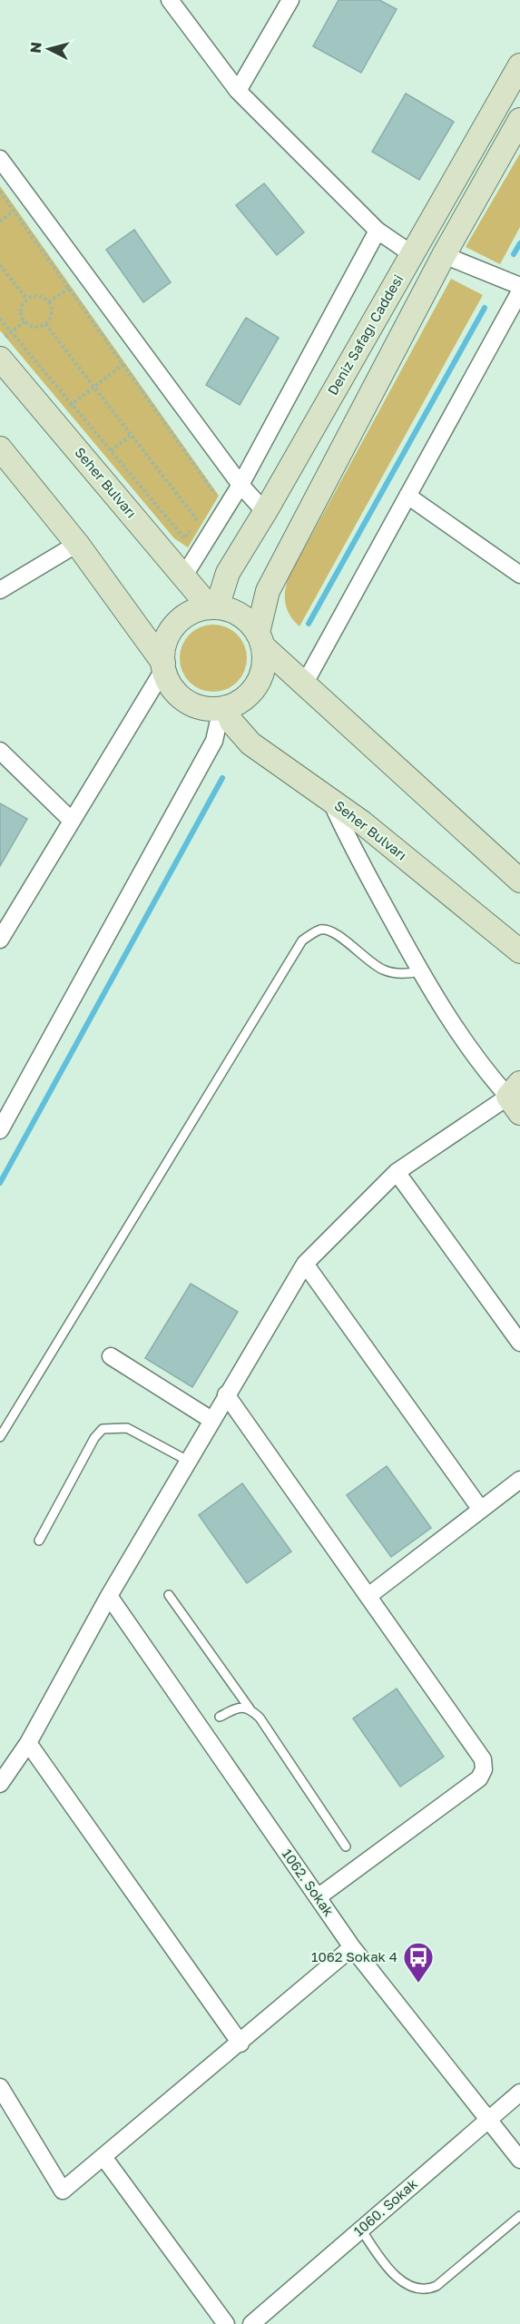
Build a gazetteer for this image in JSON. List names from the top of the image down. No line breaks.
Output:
{"streets":{"main road":["Deniz Safağı Caddesi","Seher Bulvarı"],"street":["1062. Sokak","1060. Sokak"]},"crossings":[["Deniz Safağı Caddesi","Seher Bulvarı"],["1062. Sokak","1060. Sokak"]],"places":{"bus stop":["1062 Sokak 4"]},"north":"left"}
